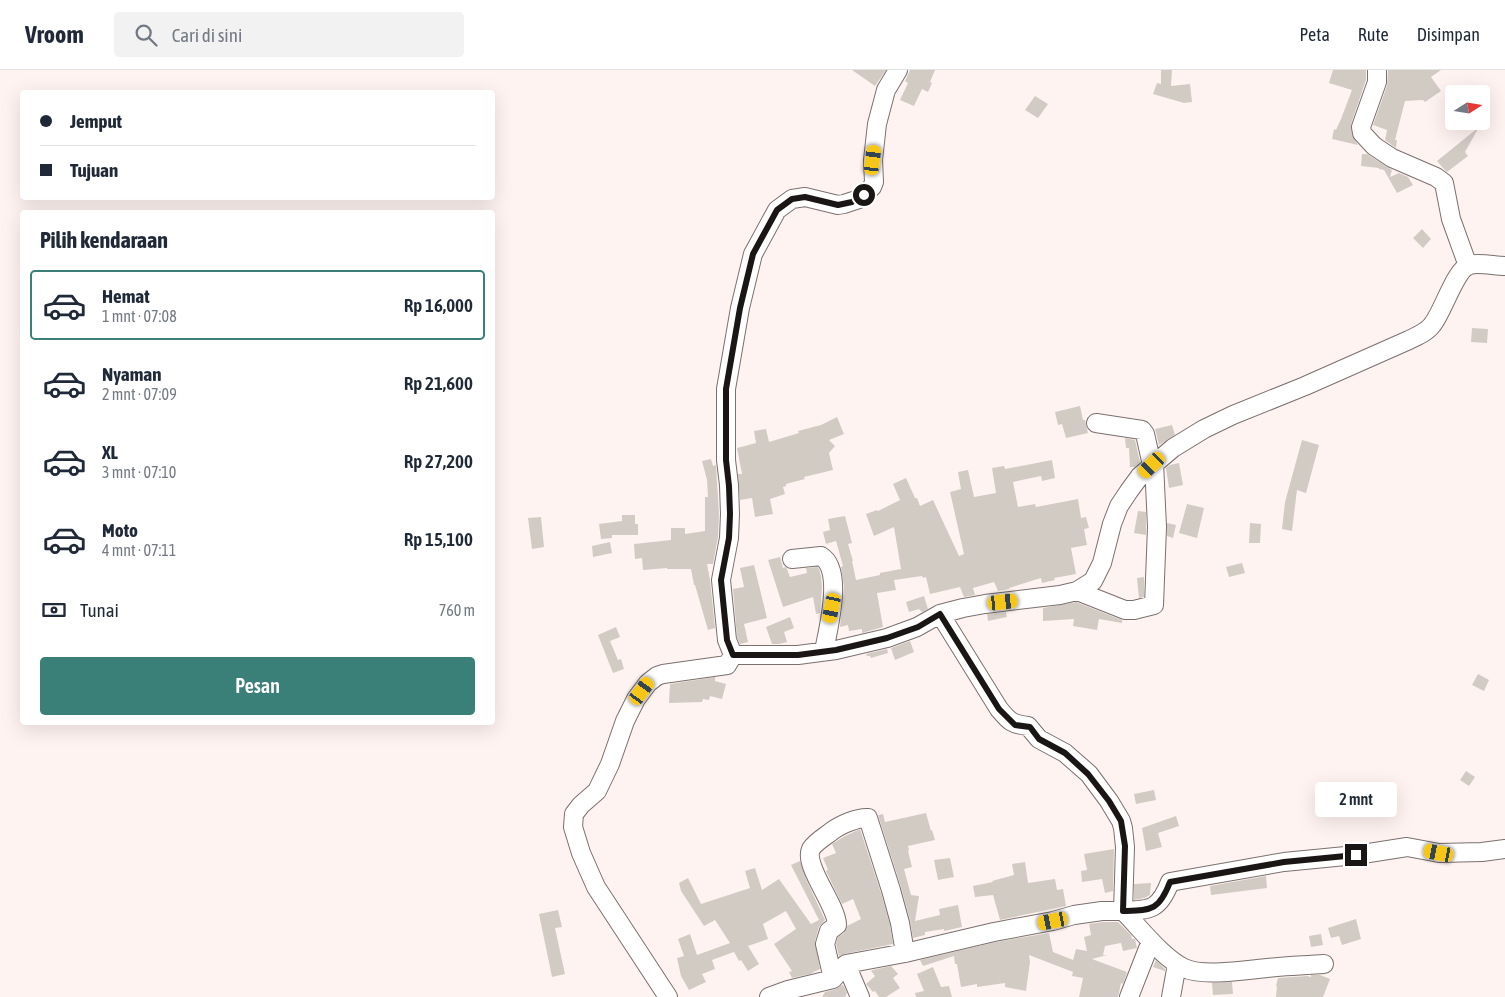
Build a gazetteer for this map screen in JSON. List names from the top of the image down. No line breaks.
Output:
{"north":"right","page":{"header":"Vroom","search":"Cari di sini","nav":["Peta","Rute","Disimpan"],"banner":["Jemput","Tujuan"],"heading":"Pilih kendaraan","list":[{"name":"Hemat","note":"1 mnt · 07:08","value":"Rp 16,000"},{"name":"Nyaman","note":"2 mnt · 07:09","value":"Rp 21,600"},{"name":"XL","note":"3 mnt · 07:10","value":"Rp 27,200"},{"name":"Moto","note":"4 mnt · 07:11","value":"Rp 15,100"}],"pay":["Tunai","760 m"],"buttons":"Pesan","bubble":"2 mnt"}}
